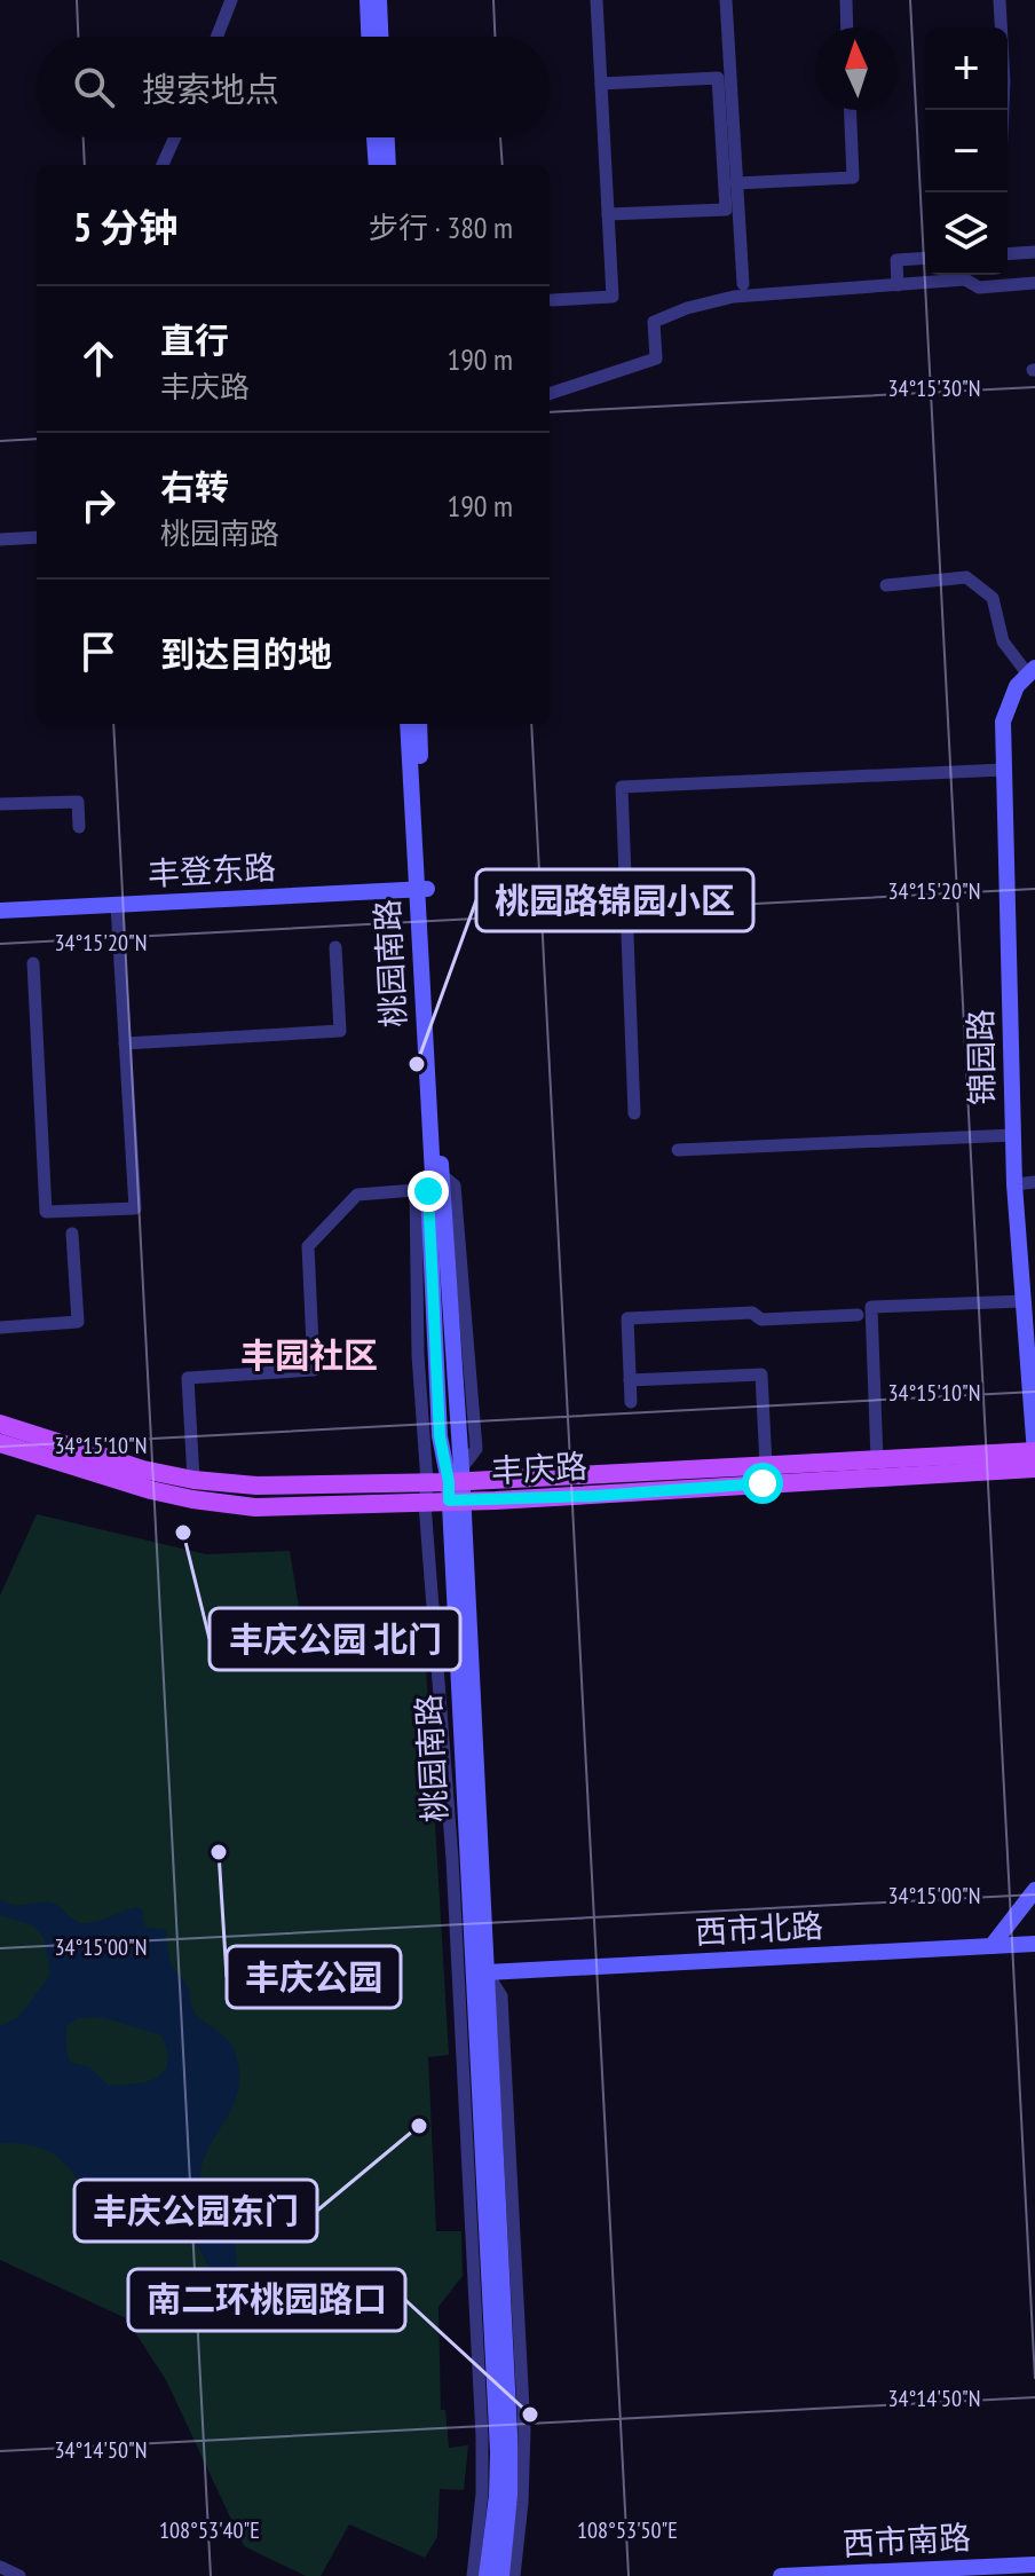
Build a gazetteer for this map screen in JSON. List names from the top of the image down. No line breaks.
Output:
{"streets":{"main road":["丰登东路","桃园南路","锦园路","丰庆路","西市北路","西市南路"]},"crossings":[["丰登东路","桃园南路"],["桃园南路","丰庆路"],["桃园南路","西市北路"],["锦园路","丰庆路"]],"districts":["丰园社区"],"places":["桃园路锦园小区","丰庆公园 北门","丰庆公园","丰庆公园东门","南二环桃园路口"],"north":"top","page":{"map_buttons":["+","−"],"search":"搜索地点","heading":["5 分钟","步行 · 380 m"],"list":[["直行","丰庆路","190 m"],["右转","桃园南路","190 m"],"到达目的地"]},"coordinates":["34°15'30\"N","34°15'20\"N","34°15'10\"N","34°15'00\"N","34°14'50\"N","108°53'40\"E","108°53'50\"E"]}
